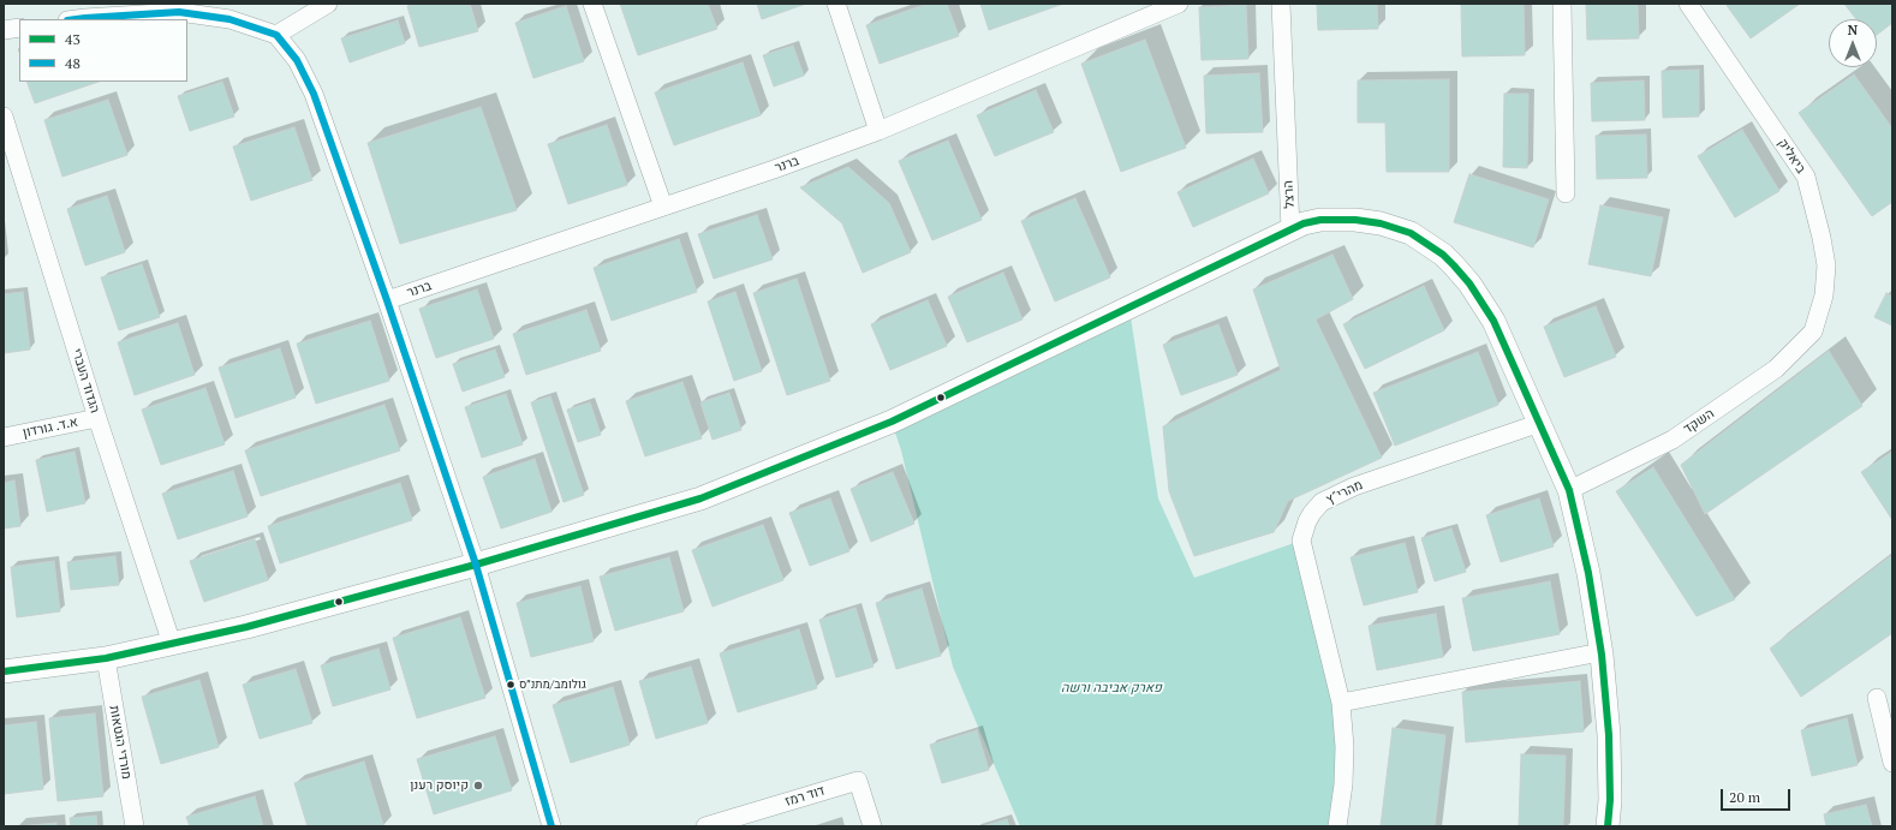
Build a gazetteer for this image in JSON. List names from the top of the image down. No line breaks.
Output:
{"streets":{"street":["ביאליק","ברנר","הרצל","הגדוד העברי","השקד","א.ד. גורדון","מהרי\"ץ","מורדי הגטאות","דוד רמז"]},"crossings":[["ביאליק","השקד"],["הגדוד העברי","א.ד. גורדון"]],"parks":["פארק אביבה ורשה"],"places":["גולומב/מתנ״ס","קיוסק רענן"],"lines":["transit line 48","transit line 43"],"legend":["43","48"],"scale_bar":"20 m","north":"top"}
